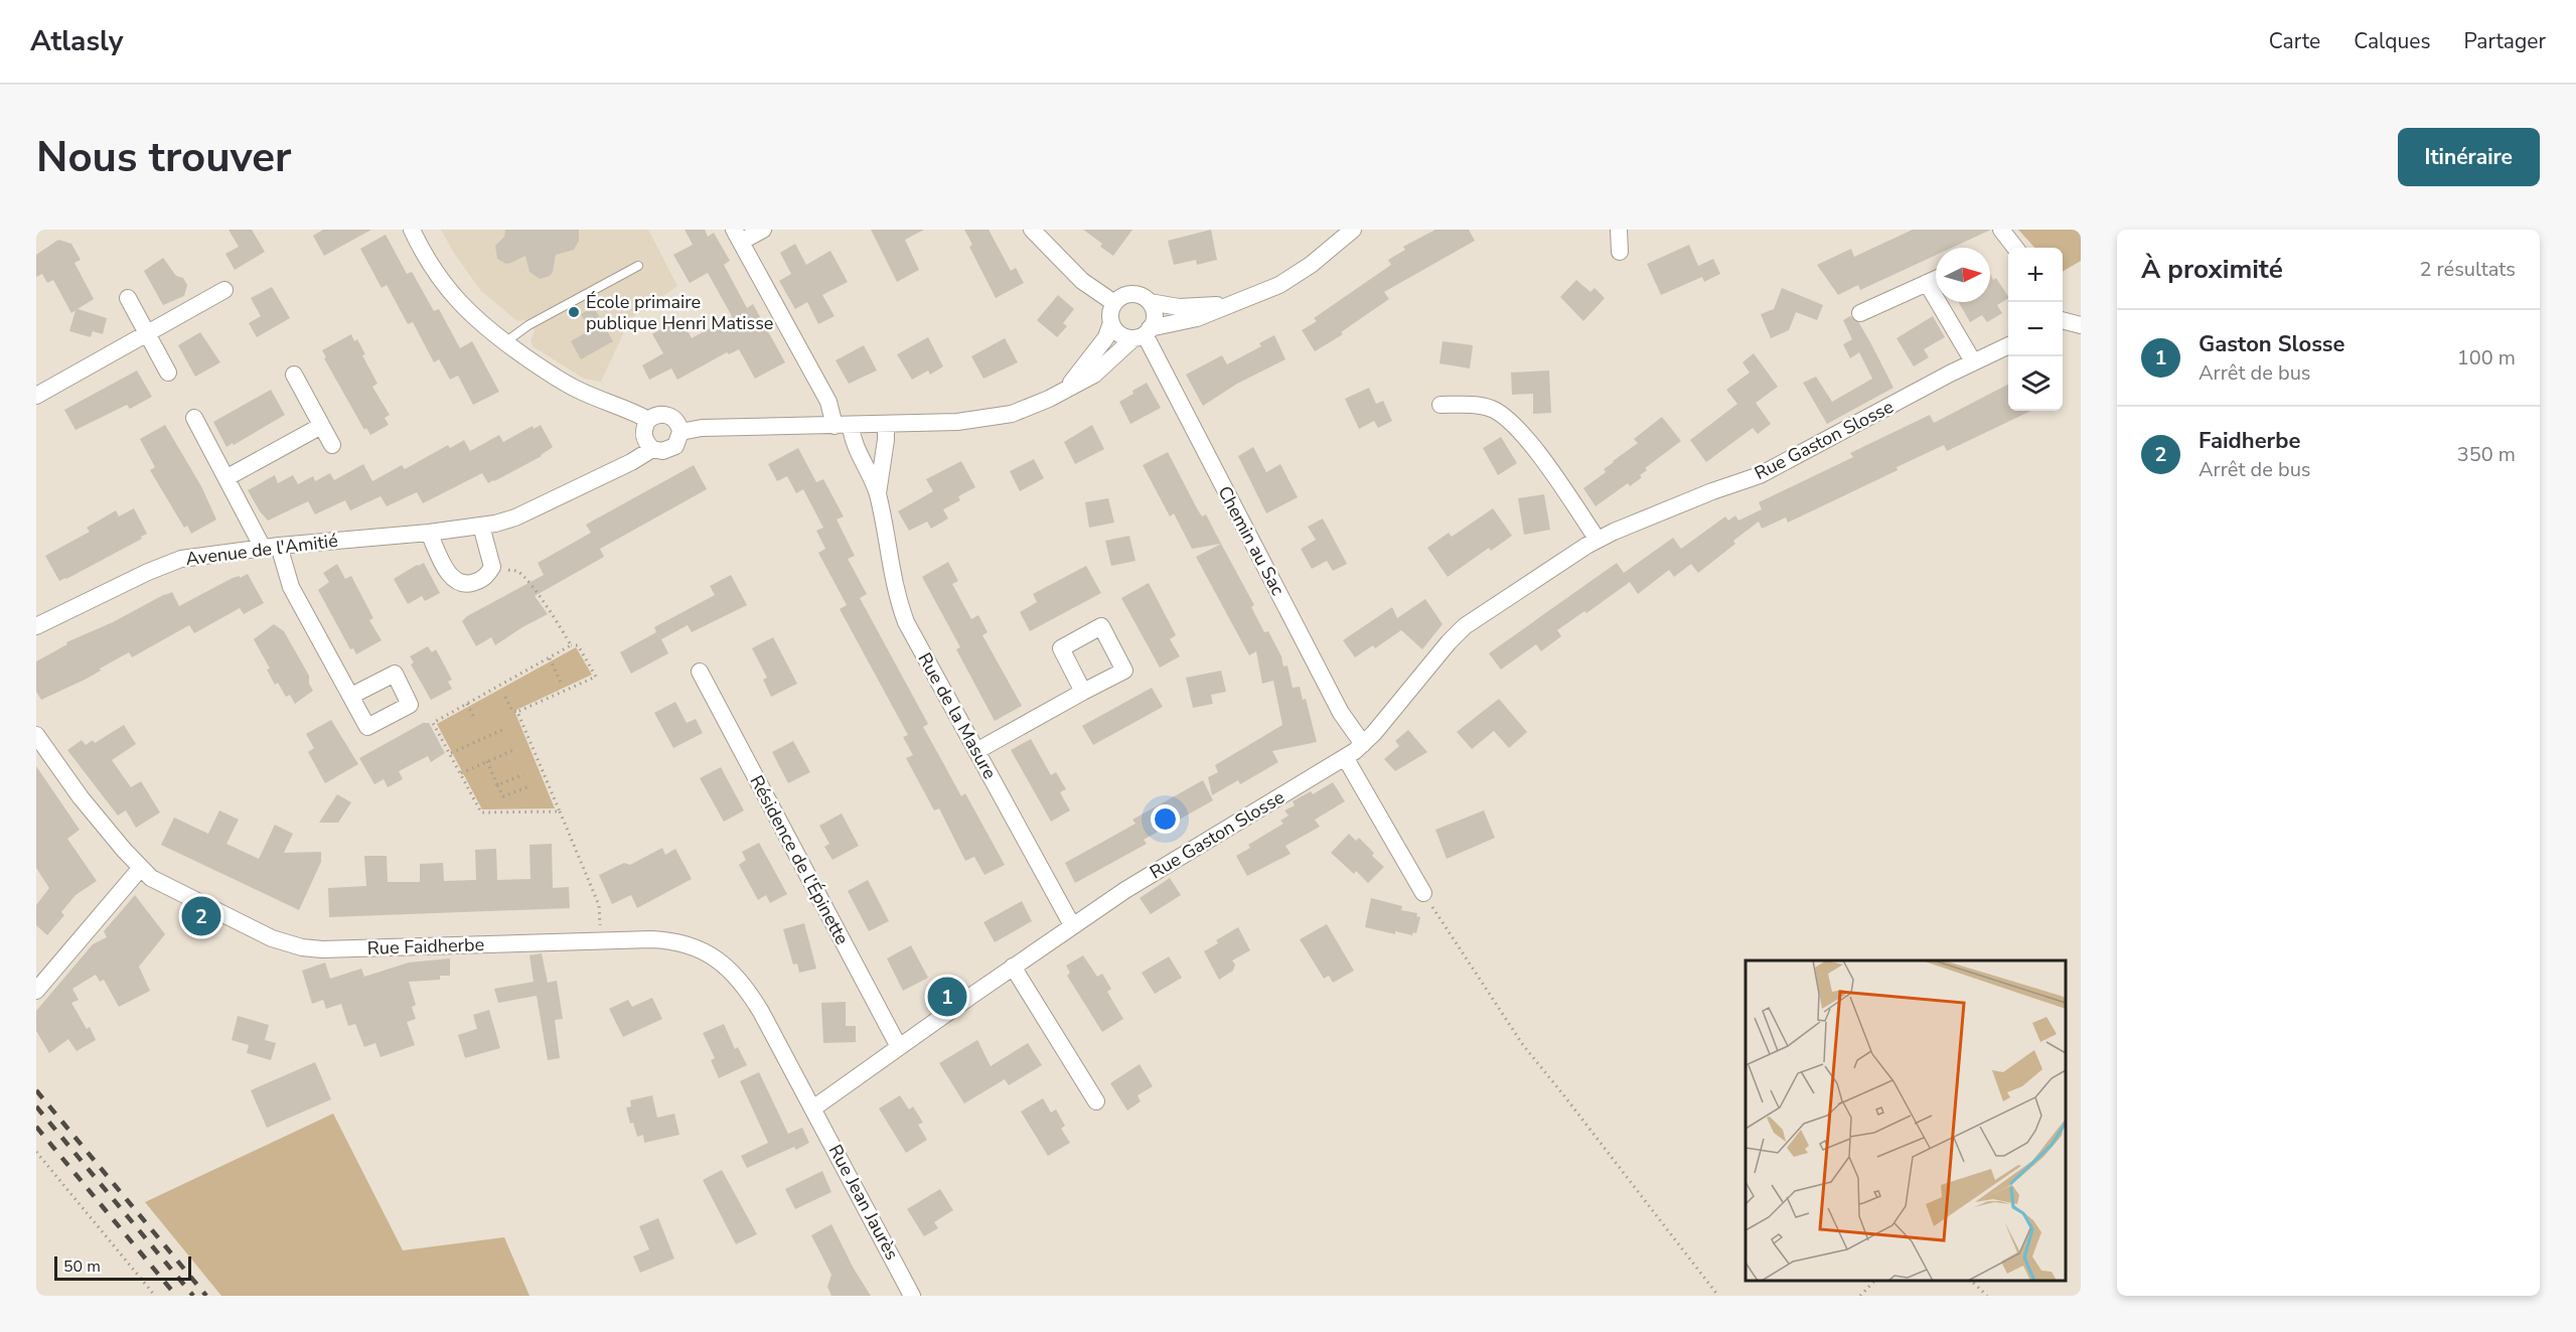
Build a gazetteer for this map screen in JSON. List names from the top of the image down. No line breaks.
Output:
{"streets":{"street":["Rue Gaston Slosse","Chemin au Sac","Avenue de l'Amitié","Rue de la Masure","Résidence de l’Épinette","Rue Faidherbe","Rue Jean Jaurès"]},"crossings":[["Rue Gaston Slosse","Chemin au Sac"],["Rue Gaston Slosse","Rue de la Masure"],["Rue Gaston Slosse","Résidence de l’Épinette"],["Rue Gaston Slosse","Rue Faidherbe"],["Rue Gaston Slosse","Rue Jean Jaurès"],["Rue Faidherbe","Rue Jean Jaurès"]],"places":["École primaire publique Henri Matisse"],"scale_bar":"50 m","north":"right","page":{"header":"Atlasly","nav":["Carte","Calques","Partager"],"buttons":"Itinéraire","title":"Nous trouver","heading":["À proximité","2 résultats"],"map_buttons":["+","−"],"list":[{"mark":"1","name":"Gaston Slosse","note":"Arrêt de bus","value":"100 m"},{"mark":"2","name":"Faidherbe","note":"Arrêt de bus","value":"350 m"}],"pins":["2","1"],"scale":"50 m"}}
